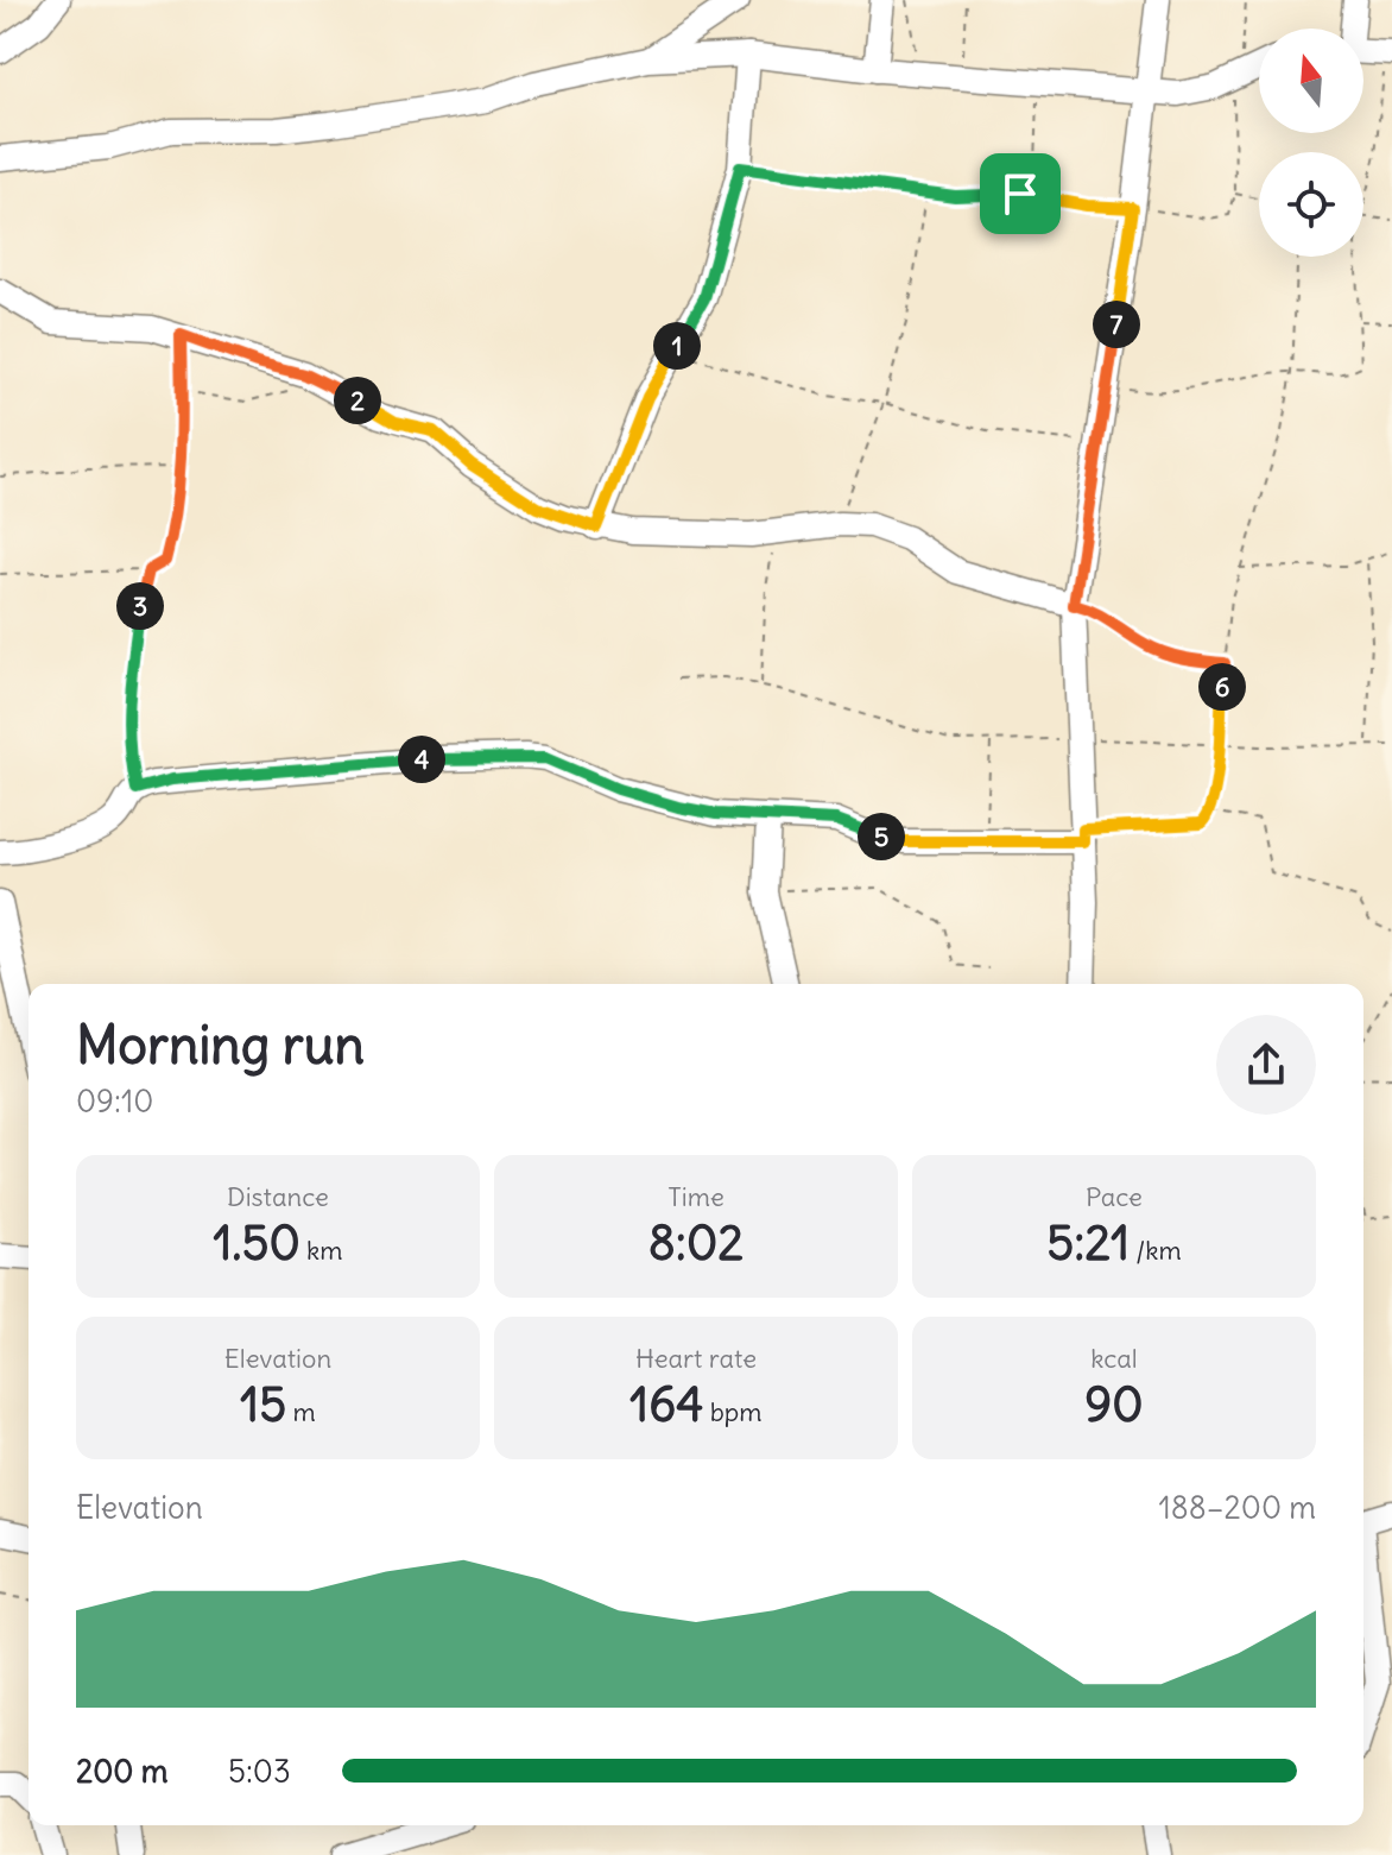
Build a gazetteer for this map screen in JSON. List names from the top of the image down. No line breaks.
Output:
{"north":"top","page":{"pins":["7","1","2","3","6","4","5"],"heading":["Morning run","09:10"],"stats":[["Distance","1.50 km"],["Time","8:02"],["Pace","5:21 /km"],["Elevation","15 m"],["Heart rate","164 bpm"],["kcal","90"]],"chart":["Elevation","188–200 m"],"list":[{"name":"200 m","note":"5:03"}]}}
